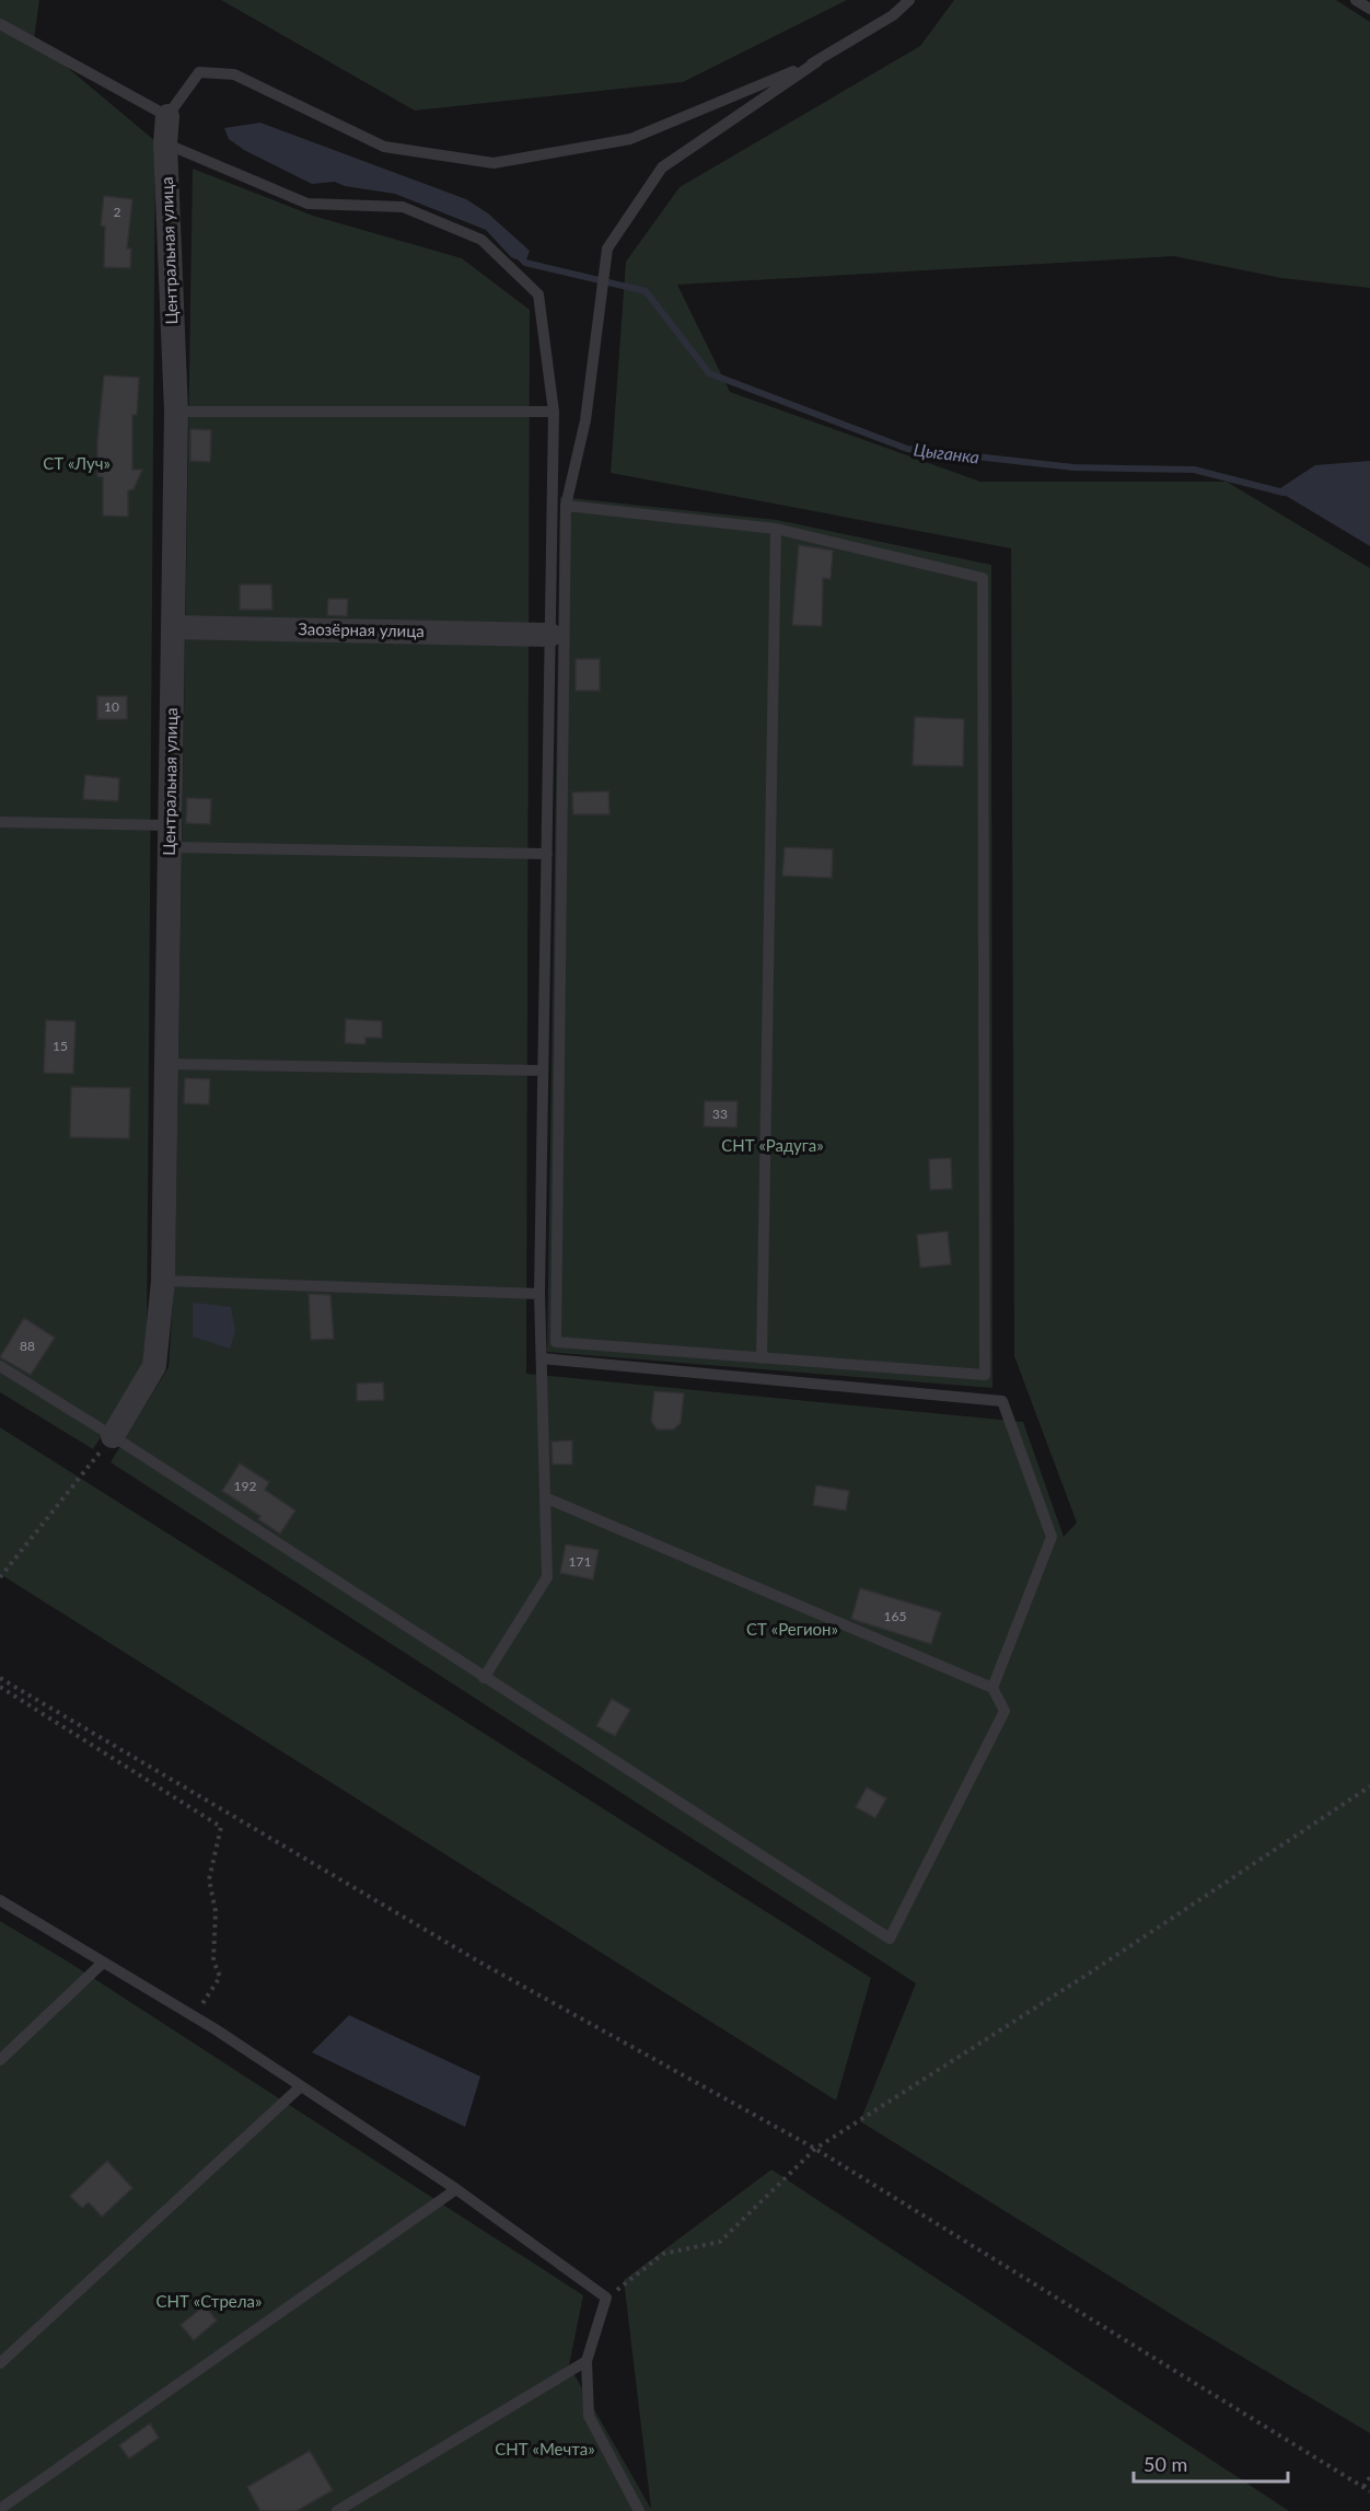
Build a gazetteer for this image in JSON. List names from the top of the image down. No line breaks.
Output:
{"streets":{"street":["Центральная улица","Заозёрная улица"]},"crossings":[["Центральная улица","Заозёрная улица"]],"water":["Цыганка"],"parks":["СТ «Луч»","СНТ «Радуга»","СТ «Регион»","СНТ «Стрела»","СНТ «Мечта»"],"house_numbers":["2","10","15","33","88","192","171","165"],"scale_bar":"50 m"}
